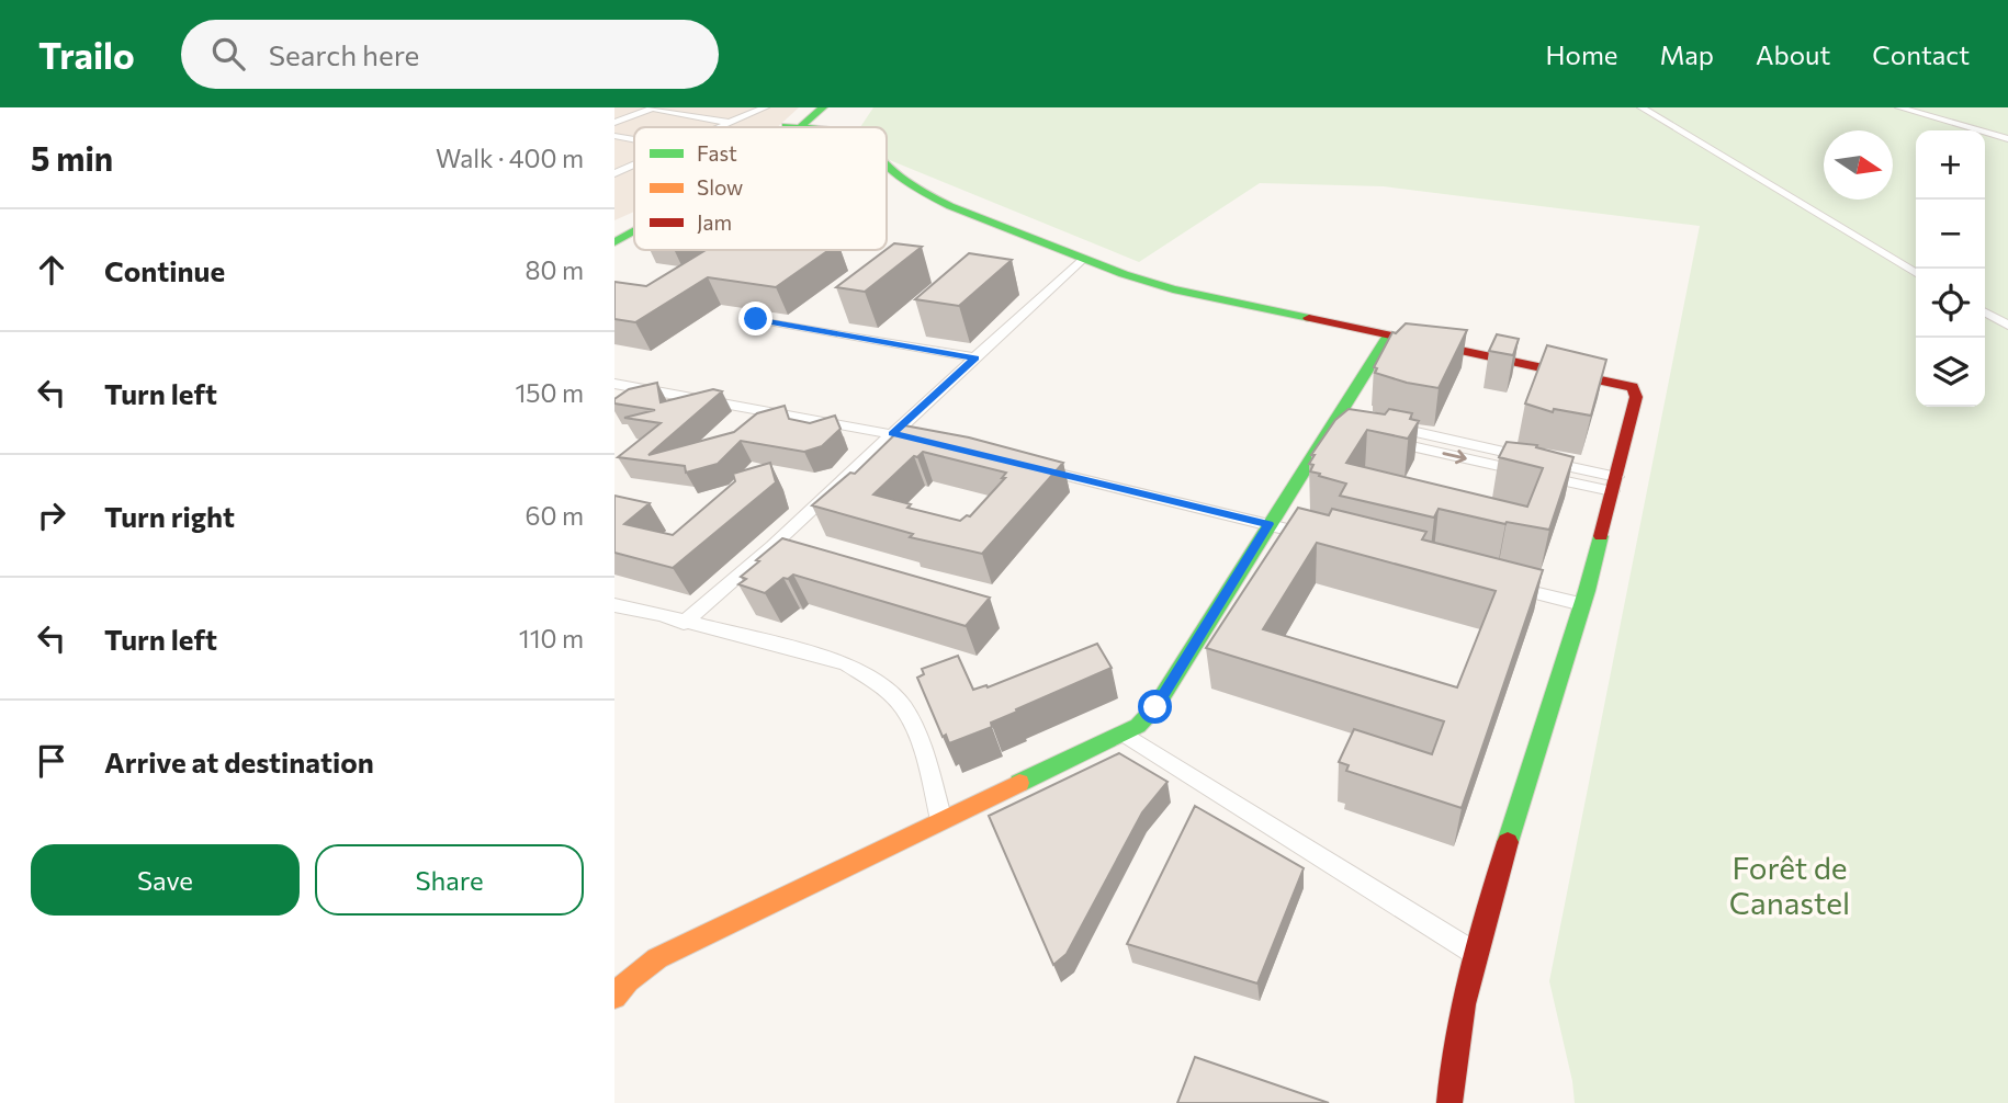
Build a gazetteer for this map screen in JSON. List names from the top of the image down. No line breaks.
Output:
{"parks":["Forêt de Canastel"],"legend":["Fast","Slow","Jam"],"north":"right","page":{"header":"Trailo","search":"Search here","nav":["Home","Map","About","Contact"],"heading":["5 min","Walk · 400 m"],"map_buttons":["+","−"],"list":[["Continue","80 m"],["Turn left","150 m"],["Turn right","60 m"],["Turn left","110 m"],"Arrive at destination"],"buttons":["Save","Share"]}}
